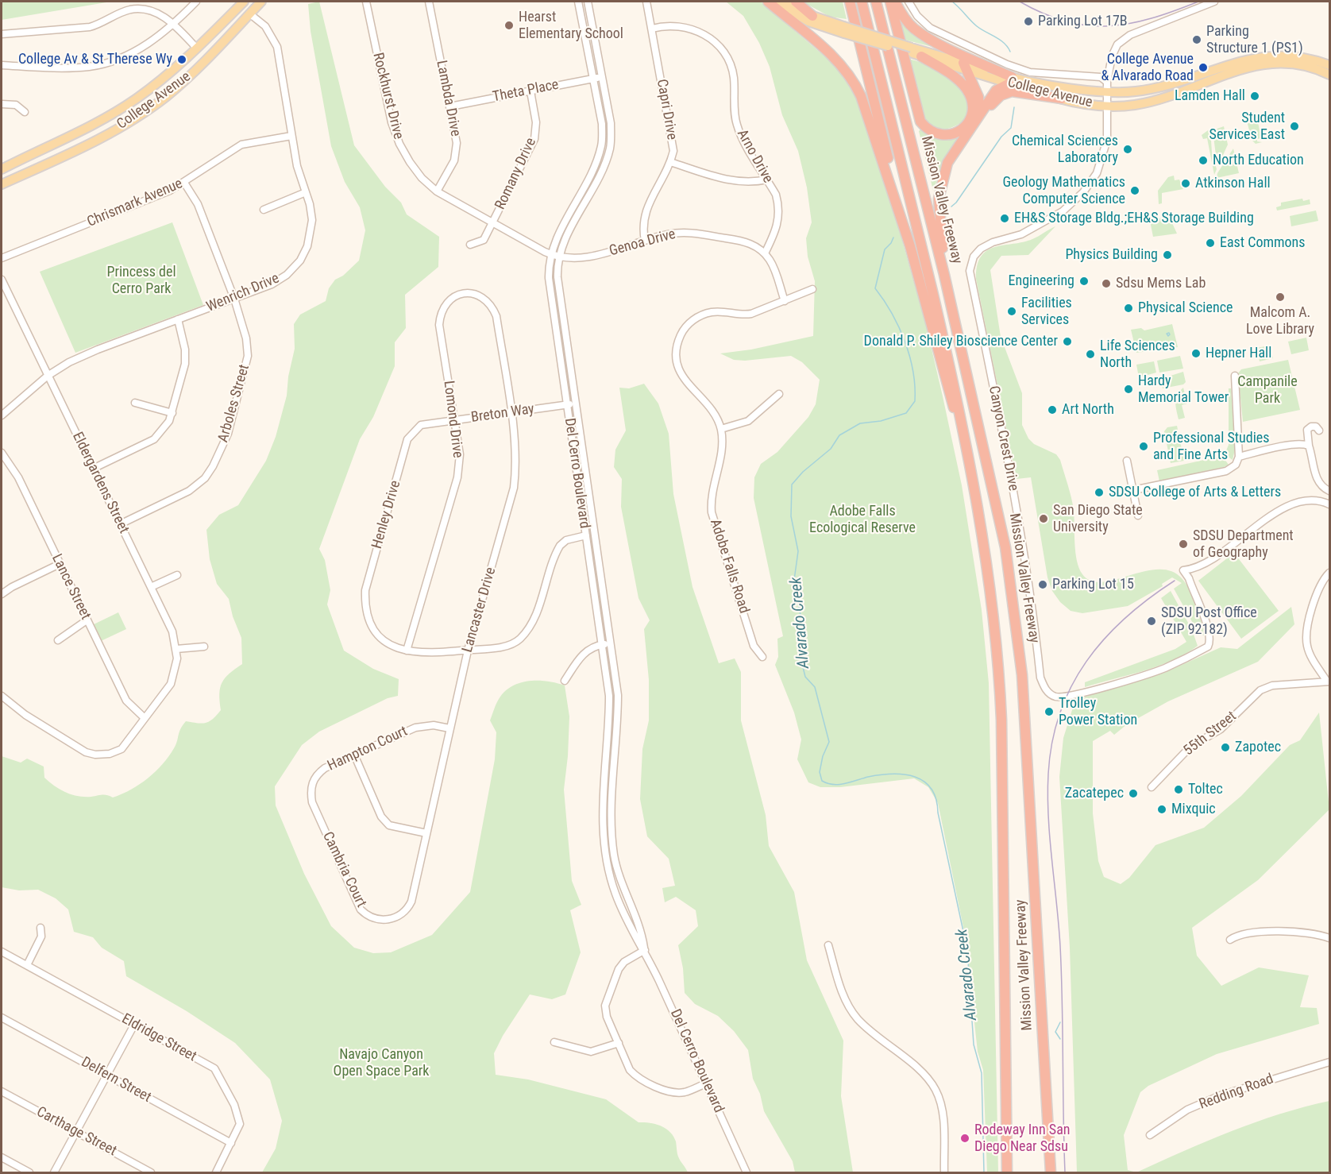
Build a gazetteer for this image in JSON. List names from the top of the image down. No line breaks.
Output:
{"streets":{"highway":["Mission Valley Freeway"],"main road":["College Avenue"],"street":["Theta Place","Rockhurst Drive","Lambda Drive","Capri Drive","Arno Drive","Romany Drive","Chrismark Avenue","Genoa Drive","Wenrich Drive","Arboles Street","Breton Way","Lomond Drive","Canyon Crest Drive","Del Cerro Boulevard","Eldergardens Street","Henley Drive","Adobe Falls Road","Lance Street","Lancaster Drive","55th Street","Hampton Court","Cambria Court","Eldridge Street","Delfern Street","Redding Road","Carthage Street"]},"crossings":[["Theta Place","Lambda Drive"],["Theta Place","Romany Drive"],["Theta Place","Del Cerro Boulevard"],["College Avenue","Wenrich Drive"],["College Avenue","Canyon Crest Drive"],["Rockhurst Drive","Lambda Drive"],["Rockhurst Drive","Romany Drive"],["Rockhurst Drive","Genoa Drive"],["Rockhurst Drive","Del Cerro Boulevard"],["Capri Drive","Arno Drive"],["Capri Drive","Genoa Drive"],["Arno Drive","Genoa Drive"],["Chrismark Avenue","Wenrich Drive"],["Chrismark Avenue","Arboles Street"],["Genoa Drive","Del Cerro Boulevard"],["Wenrich Drive","Arboles Street"],["Wenrich Drive","Eldergardens Street"],["Arboles Street","Eldergardens Street"],["Breton Way","Lomond Drive"],["Breton Way","Del Cerro Boulevard"],["Breton Way","Henley Drive"],["Breton Way","Lancaster Drive"],["Lomond Drive","Henley Drive"],["Lomond Drive","Lancaster Drive"],["Eldergardens Street","Lance Street"],["Lancaster Drive","Hampton Court"],["Lancaster Drive","Cambria Court"],["Hampton Court","Cambria Court"],["Eldridge Street","Delfern Street"]],"water":["Alvarado Creek"],"parks":["Princess del Cerro Park","Campanile Park","Adobe Falls Ecological Reserve","Navajo Canyon Open Space Park"],"places":["Parking Lot 17B","Hearst Elementary School","Parking Structure 1 (PS1)","College Av & St Therese Wy","College Avenue & Alvarado Road","Lamden Hall","Student Services East","Chemical Sciences Laboratory","North Education","Atkinson Hall","Geology Mathematics Computer Science","EH&S Storage Bldg.;EH&S Storage Building","East Commons","Physics Building","Engineering","Sdsu Mems Lab","Malcom A. Love Library","Physical Science","Facilities Services","Donald P. Shiley Bioscience Center","Hepner Hall","Life Sciences North","Hardy Memorial Tower","Art North","Professional Studies and Fine Arts","SDSU College of Arts & Letters","San Diego State University","SDSU Department of Geography","Parking Lot 15","SDSU Post Office (ZIP 92182)","Trolley Power Station","Zapotec","Toltec","Zacatepec","Mixquic","Rodeway Inn San Diego Near Sdsu"]}
